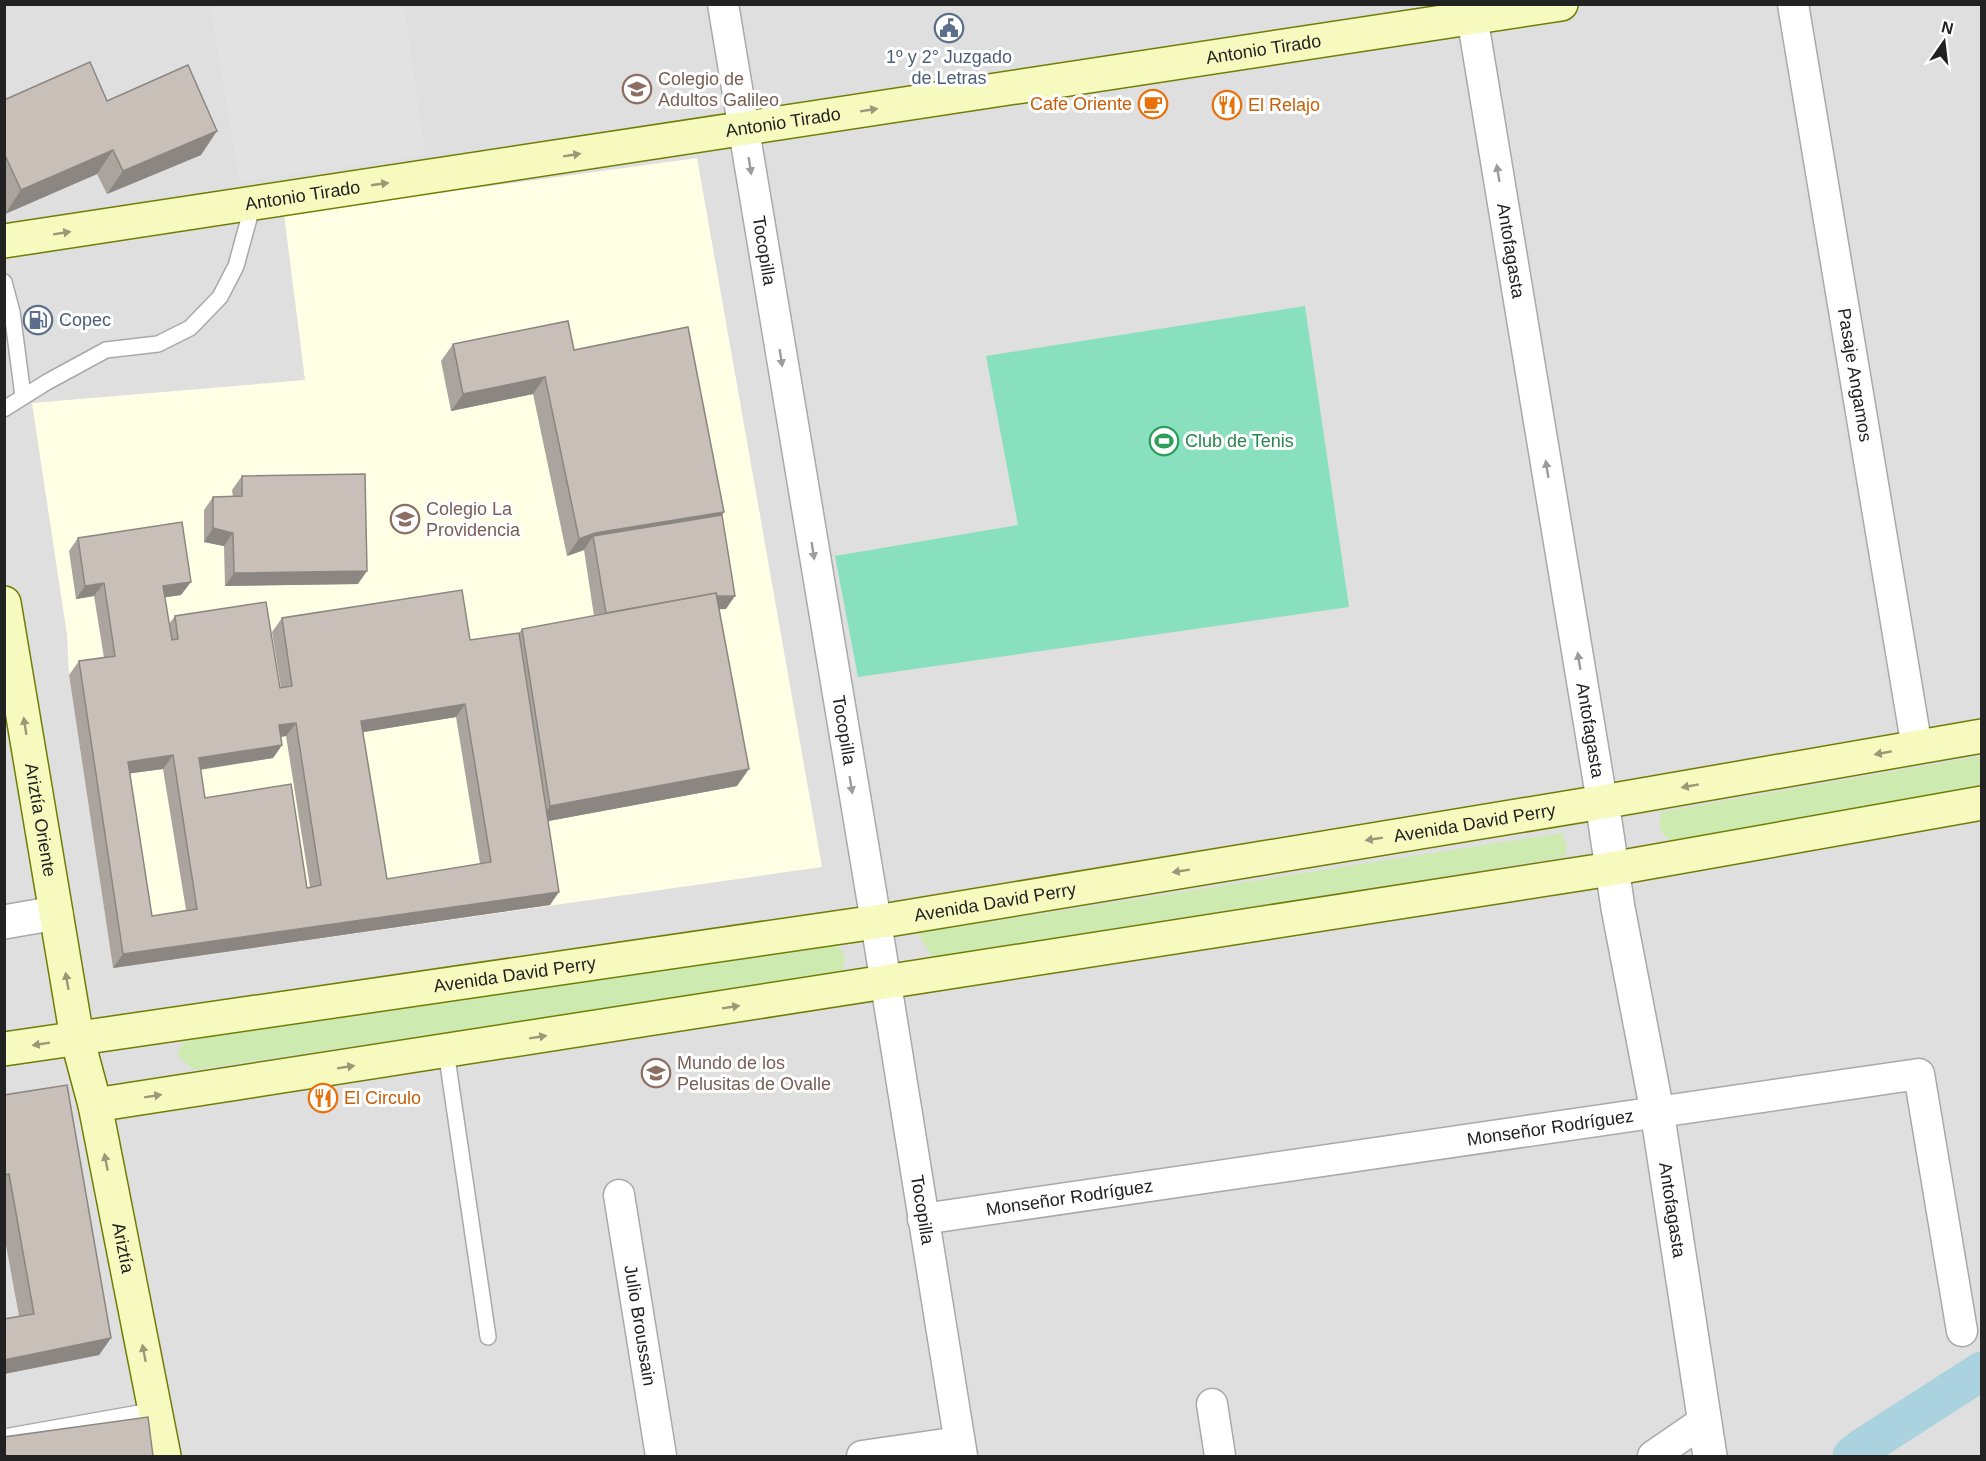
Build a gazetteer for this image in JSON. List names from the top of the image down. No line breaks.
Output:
{"streets":{"main road":["Antonio Tirado","Ariztía Oriente","Avenida David Perry","Ariztía"],"street":["Tocopilla","Antofagasta","Pasaje Angamos","Monseñor Rodríguez","Julio Broussain"]},"crossings":[["Antonio Tirado","Tocopilla"],["Antonio Tirado","Antofagasta"],["Tocopilla","Avenida David Perry"],["Tocopilla","Monseñor Rodríguez"],["Antofagasta","Avenida David Perry"],["Antofagasta","Monseñor Rodríguez"],["Pasaje Angamos","Avenida David Perry"],["Ariztía Oriente","Avenida David Perry"],["Ariztía Oriente","Ariztía"],["Avenida David Perry","Ariztía"]],"one_way":["Antonio Tirado","Tocopilla","Antofagasta","Ariztía Oriente","Ariztía"],"places":{"public building":["1º y 2° Juzgado de Letras"],"school or university":["Colegio de Adultos Galileo","Colegio La Providencia","Mundo de los Pelusitas de Ovalle"],"cafe":["Cafe Oriente"],"restaurant":["El Relajo","El Circulo"],"fuel station":["Copec"],"sports":["Club de Tenis"]},"north":"top"}
